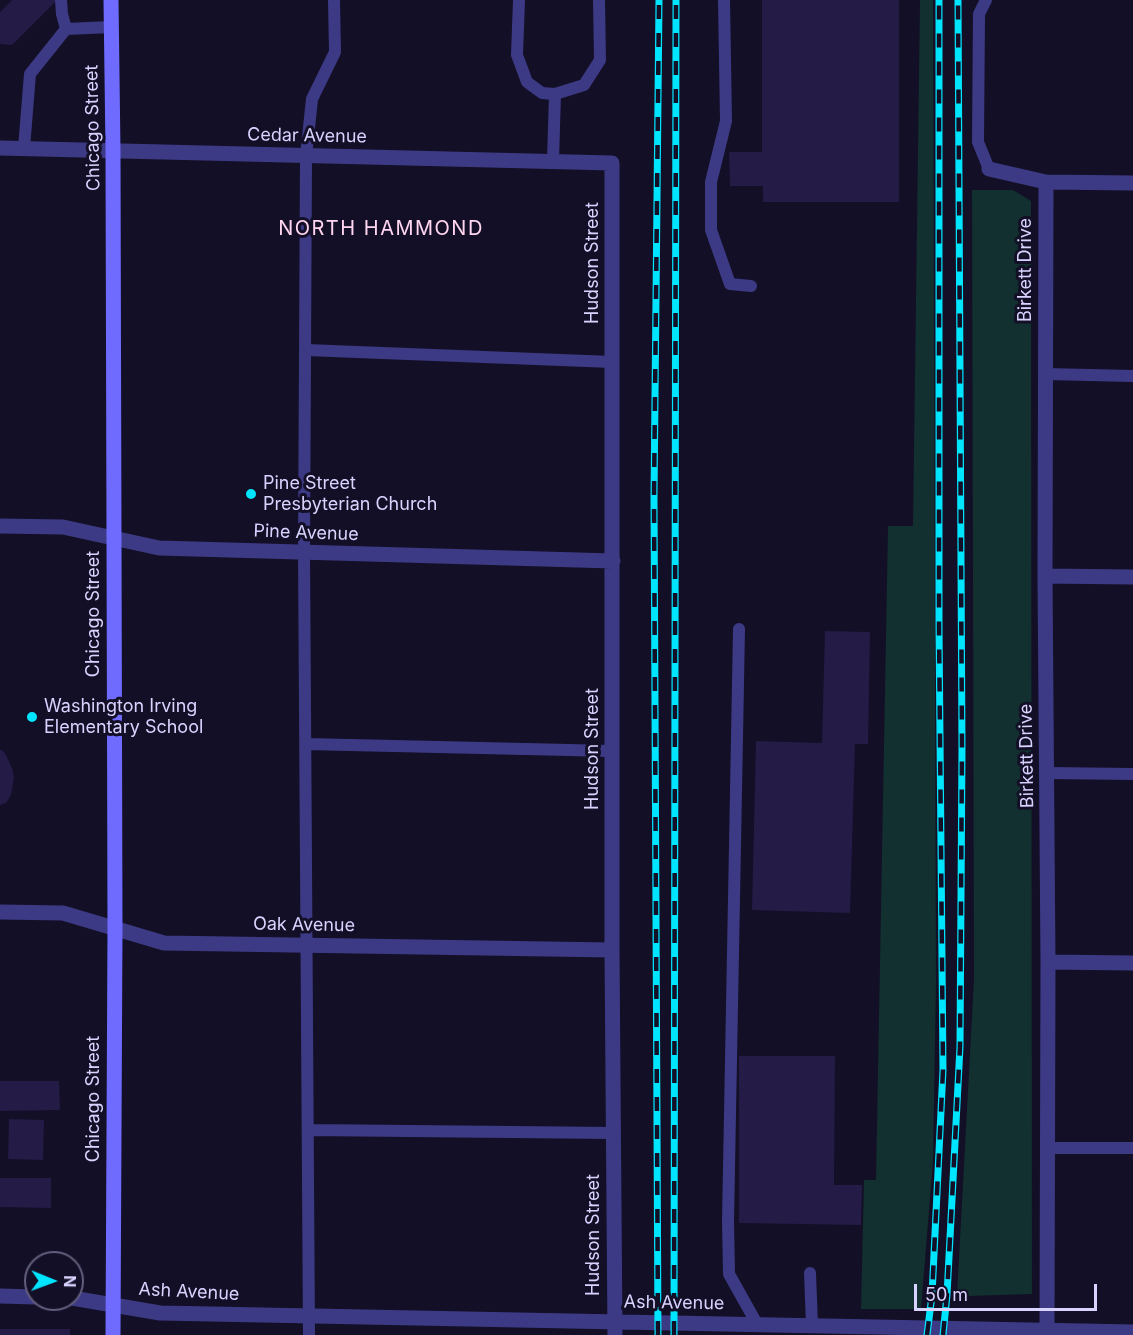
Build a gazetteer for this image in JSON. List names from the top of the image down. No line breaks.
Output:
{"streets":{"main road":["Chicago Street"],"street":["Cedar Avenue","Hudson Street","Birkett Drive","Pine Avenue","Oak Avenue","Ash Avenue"]},"crossings":[["Chicago Street","Cedar Avenue"],["Chicago Street","Pine Avenue"],["Chicago Street","Oak Avenue"],["Chicago Street","Ash Avenue"],["Cedar Avenue","Hudson Street"],["Hudson Street","Pine Avenue"],["Hudson Street","Oak Avenue"],["Hudson Street","Ash Avenue"],["Birkett Drive","Ash Avenue"]],"districts":["NORTH HAMMOND"],"places":["Pine Street Presbyterian Church","Washington Irving Elementary School"],"scale_bar":"50 m","north":"right"}
